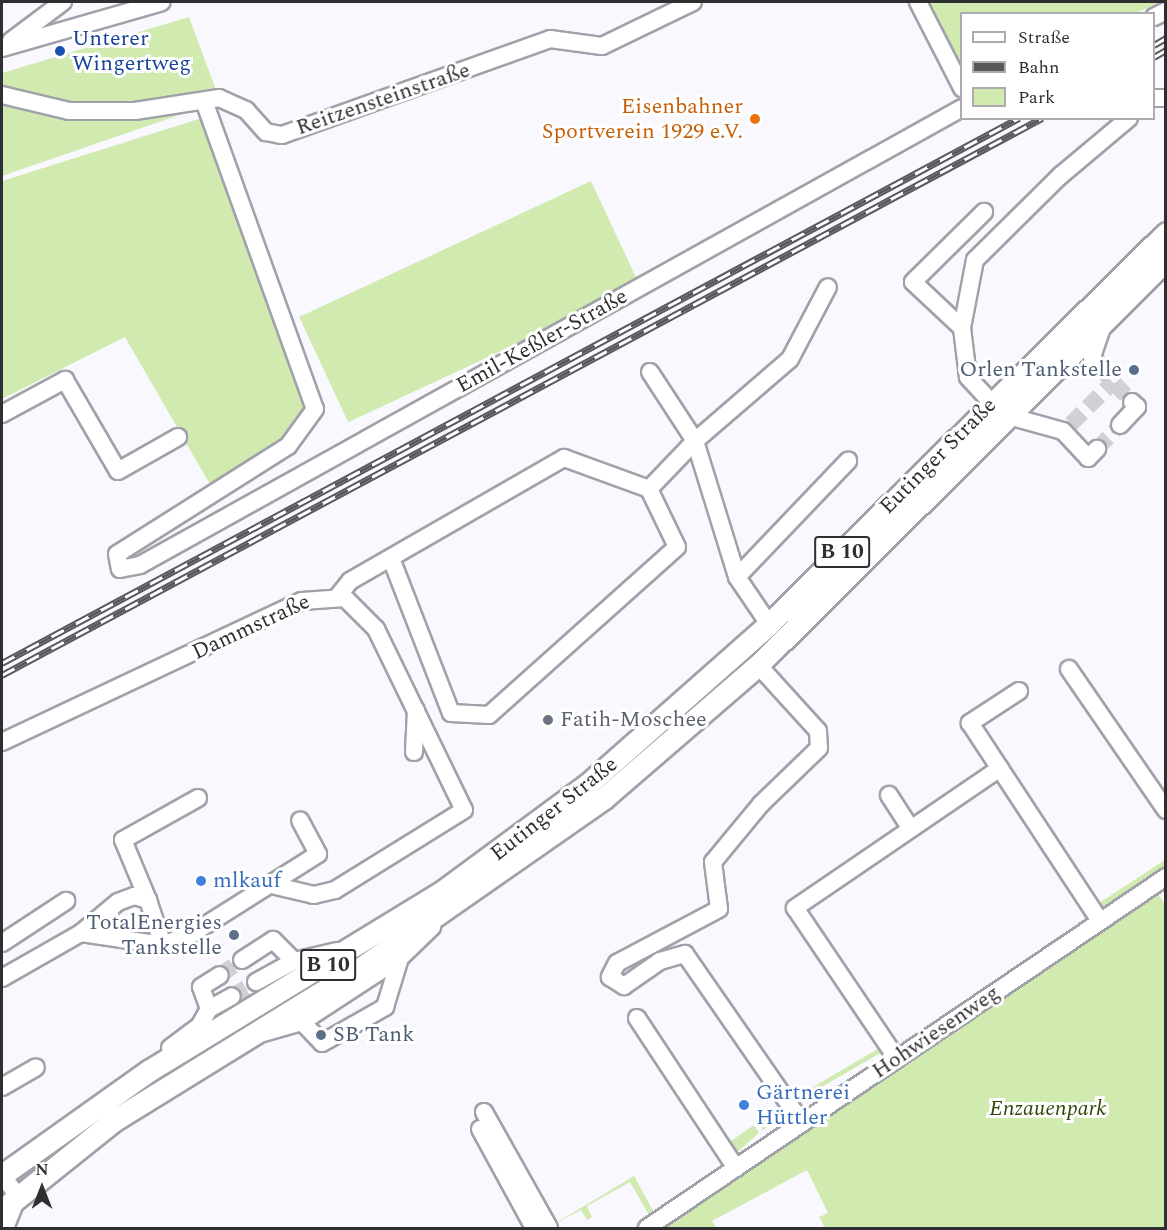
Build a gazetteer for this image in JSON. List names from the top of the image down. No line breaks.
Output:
{"streets":{"main road":["Eutinger Straße","B 10"],"street":["Reitzensteinstraße","Emil-Keßler-Straße","Dammstraße","Hohwiesenweg"]},"crossings":[["Reitzensteinstraße","Emil-Keßler-Straße"]],"parks":["Enzauenpark"],"places":["Unterer Wingertweg","Eisenbahner Sportverein 1929 e.V.","Orlen Tankstelle","Fatih-Moschee","mlkauf","TotalEnergies Tankstelle","SB Tank","Gärtnerei Hüttler"],"legend":["Straße","Bahn","Park"],"north":"top"}
